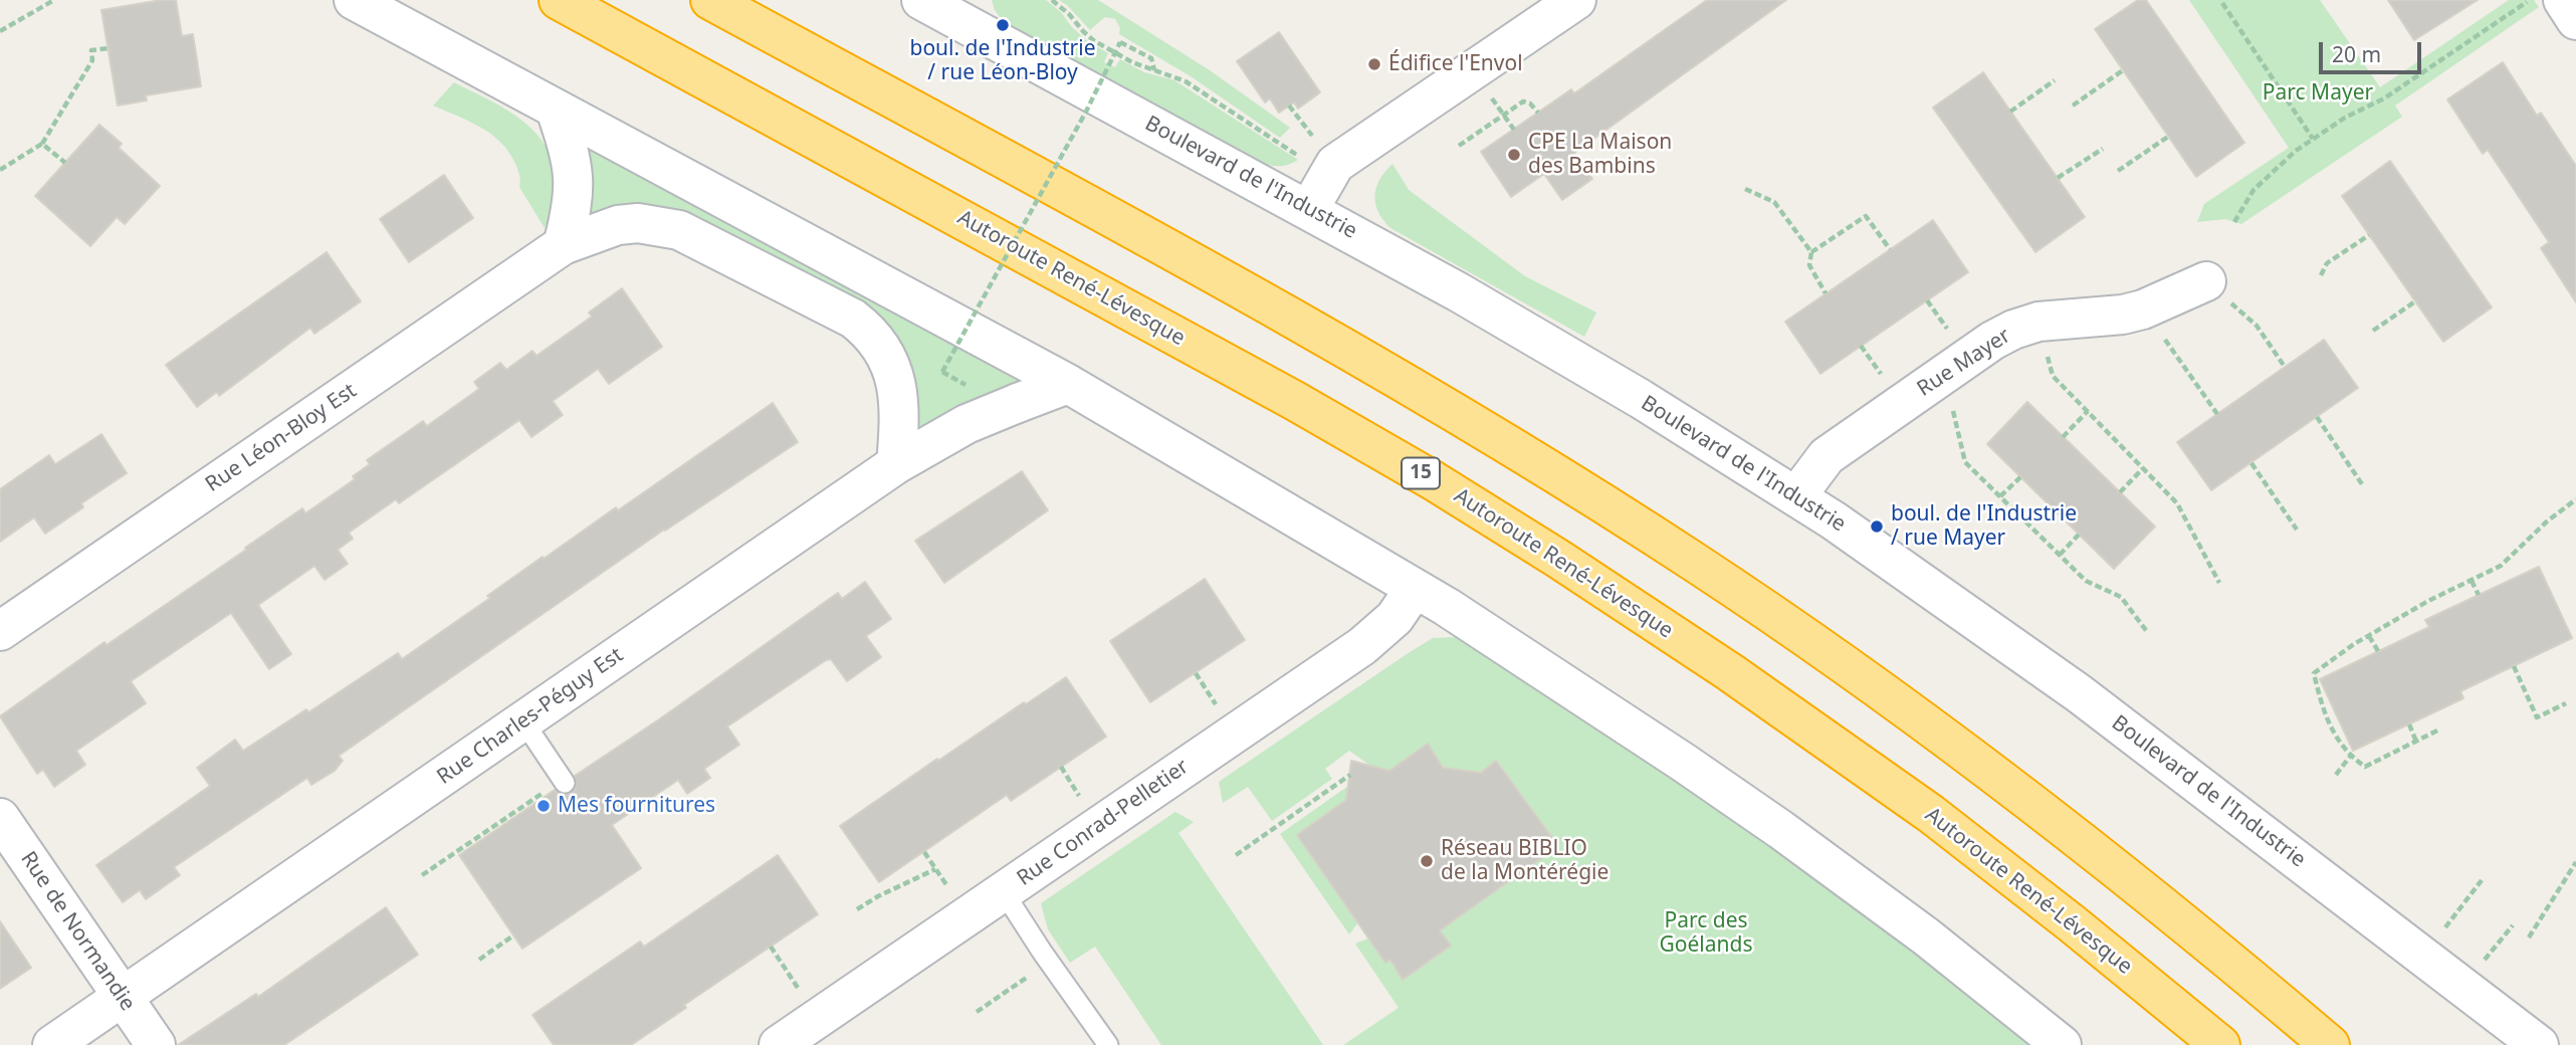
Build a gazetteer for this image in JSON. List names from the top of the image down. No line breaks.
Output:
{"streets":{"highway":["Autoroute René-Lévesque","15"],"street":["Boulevard de l'Industrie","Rue Mayer","Rue Léon-Bloy Est","Rue Charles-Péguy Est","Rue Conrad-Pelletier","Rue de Normandie"]},"crossings":[["Boulevard de l'Industrie","Rue Mayer"],["Rue Léon-Bloy Est","Rue Charles-Péguy Est"],["Rue Charles-Péguy Est","Rue de Normandie"]],"parks":["Parc Mayer","Parc des Goélands"],"places":["boul. de l'Industrie / rue Léon-Bloy","Édifice l'Envol","CPE La Maison des Bambins","boul. de l'Industrie / rue Mayer","Mes fournitures","Réseau BIBLIO de la Montérégie"],"scale_bar":"20 m"}
